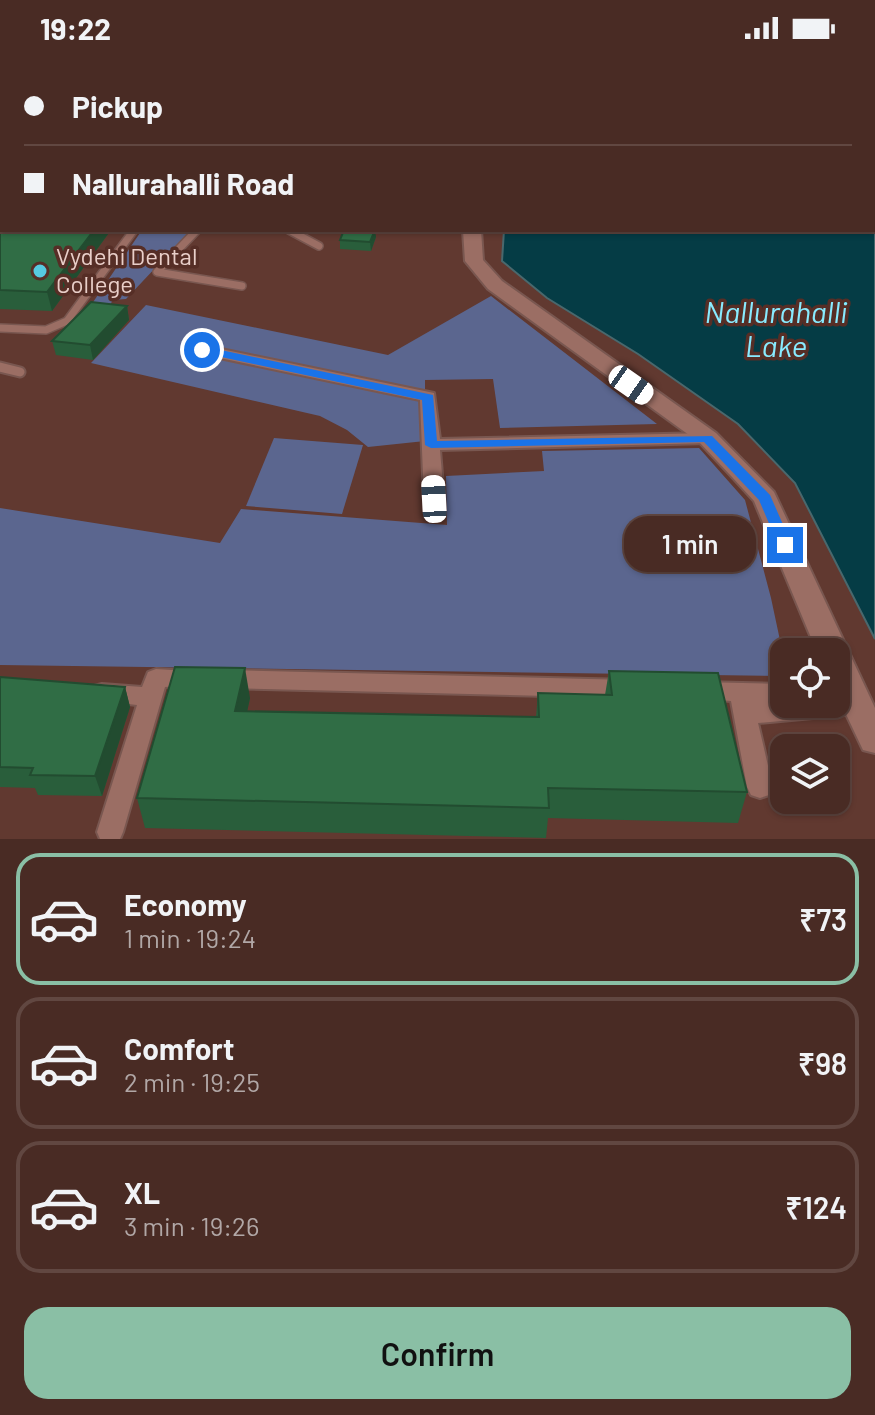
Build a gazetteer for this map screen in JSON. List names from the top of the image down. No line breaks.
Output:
{"water":["Nallurahalli Lake"],"places":["Vydehi Dental College"],"page":{"status":"19:22","banner":["Pickup","Nallurahalli Road"],"bubble":"1 min","list":[{"name":"Economy","note":"1 min · 19:24","value":"₹73"},{"name":"Comfort","note":"2 min · 19:25","value":"₹98"},{"name":"XL","note":"3 min · 19:26","value":"₹124"}],"buttons":"Confirm"}}
